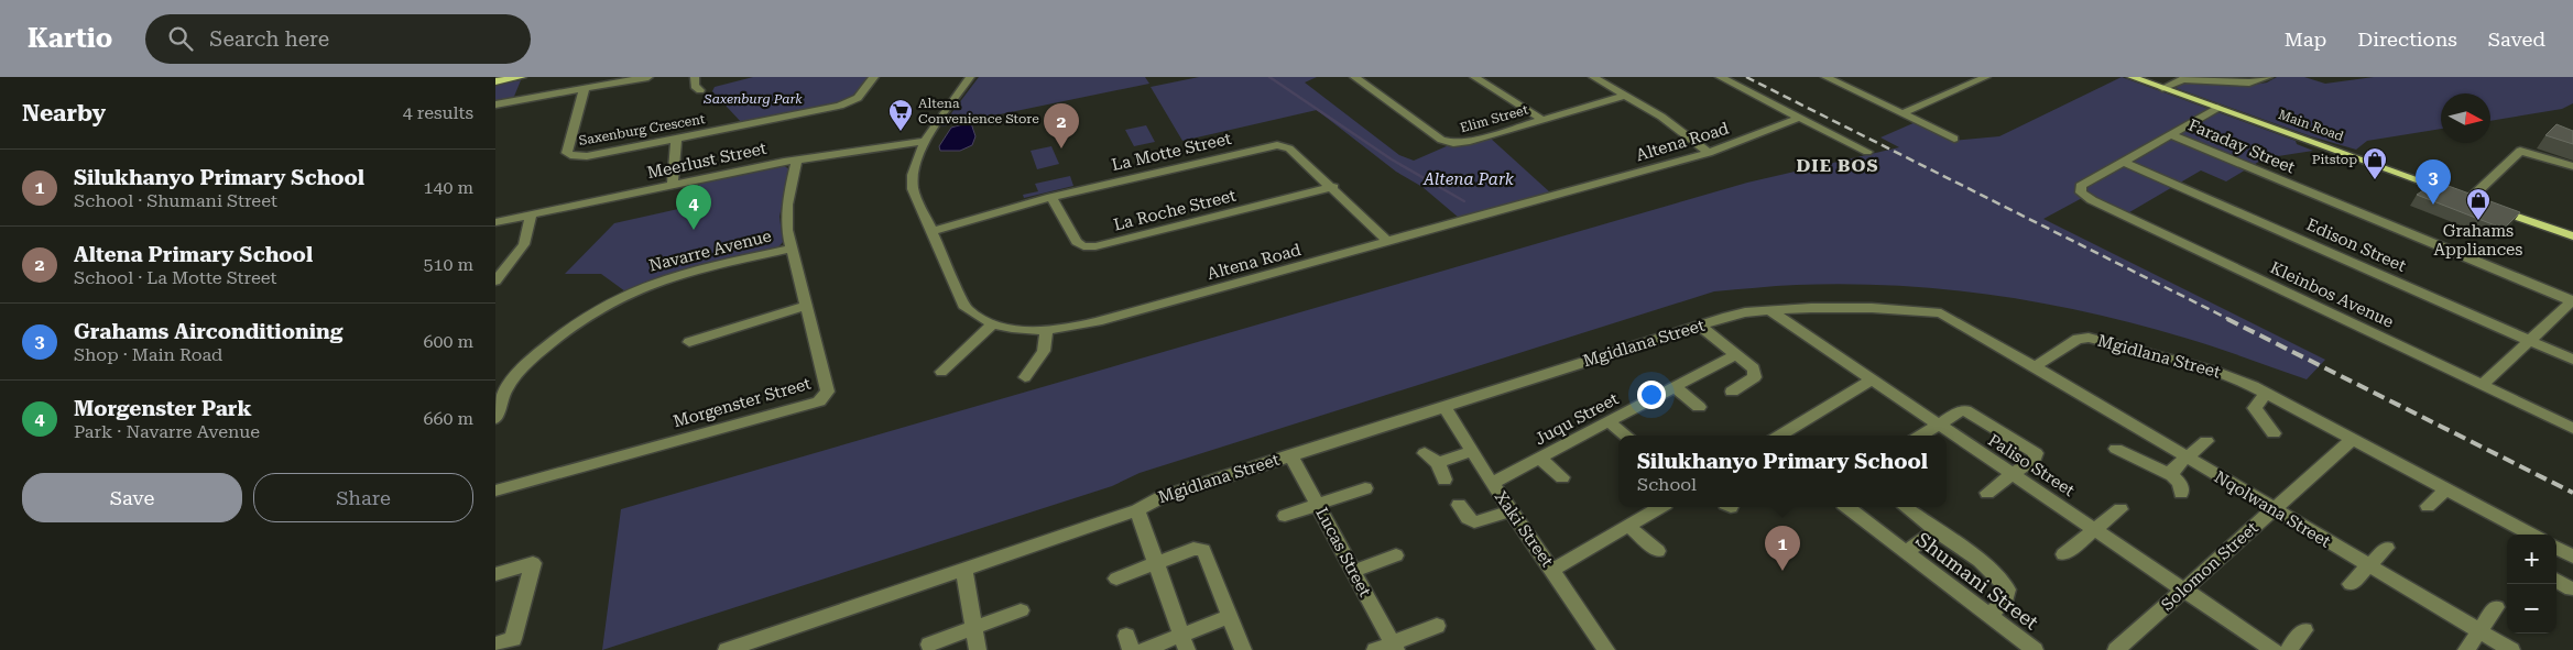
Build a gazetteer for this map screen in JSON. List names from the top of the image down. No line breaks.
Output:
{"streets":{"main road":["Main Road"],"street":["Elim Street","Saxenburg Crescent","Altena Road","Faraday Street","La Motte Street","Meerlust Street","La Roche Street","Edison Street","Navarre Avenue","Kleinbos Avenue","Mgidlana Street","Morgenster Street","Juqu Street","Paliso Street","Nqolwana Street","Xaki Street","Lucas Street","Solomon Street","Shumani Street"]},"crossings":[["Altena Road","La Motte Street"],["Altena Road","Meerlust Street"],["La Motte Street","La Roche Street"],["Meerlust Street","Morgenster Street"],["Edison Street","Kleinbos Avenue"],["Navarre Avenue","Morgenster Street"],["Mgidlana Street","Paliso Street"],["Mgidlana Street","Nqolwana Street"],["Mgidlana Street","Xaki Street"],["Mgidlana Street","Lucas Street"],["Mgidlana Street","Solomon Street"],["Juqu Street","Xaki Street"],["Paliso Street","Solomon Street"],["Nqolwana Street","Solomon Street"]],"districts":["DIE BOS"],"parks":["Saxenburg Park","Altena Park"],"places":{"supermarket":["Altena Convenience Store"],"shop":["Pitstop","Grahams Appliances"]},"north":"right","page":{"header":"Kartio","search":"Search here","nav":["Map","Directions","Saved"],"heading":["Nearby","4 results"],"pins":["2","3","4","1"],"list":[{"mark":"1","name":"Silukhanyo Primary School","note":"School · Shumani Street","value":"140 m"},{"mark":"2","name":"Altena Primary School","note":"School · La Motte Street","value":"510 m"},{"mark":"3","name":"Grahams Airconditioning","note":"Shop · Main Road","value":"600 m"},{"mark":"4","name":"Morgenster Park","note":"Park · Navarre Avenue","value":"660 m"}],"popup":["Silukhanyo Primary School","School"],"buttons":["Save","Share"],"map_buttons":["+","−"]}}
